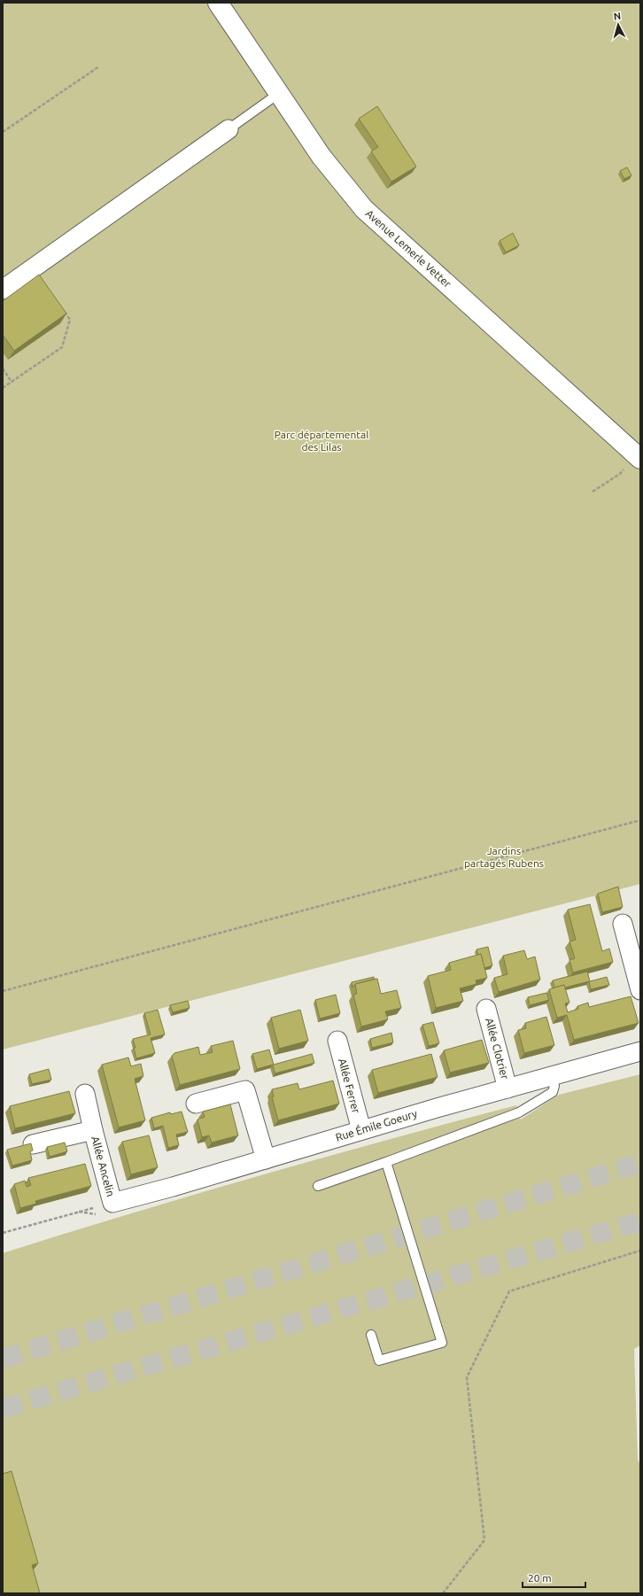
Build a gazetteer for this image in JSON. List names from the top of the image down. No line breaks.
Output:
{"streets":{"street":["Avenue Lemerle Vetter","Allée Clotrier","Allée Ferrer","Rue Émile Goeury","Allée Ancelin"]},"crossings":[["Allée Clotrier","Rue Émile Goeury"],["Allée Ferrer","Rue Émile Goeury"],["Rue Émile Goeury","Allée Ancelin"]],"parks":["Parc départemental des Lilas","Jardins partagés Rubens"],"scale_bar":"20 m","north":"top"}
